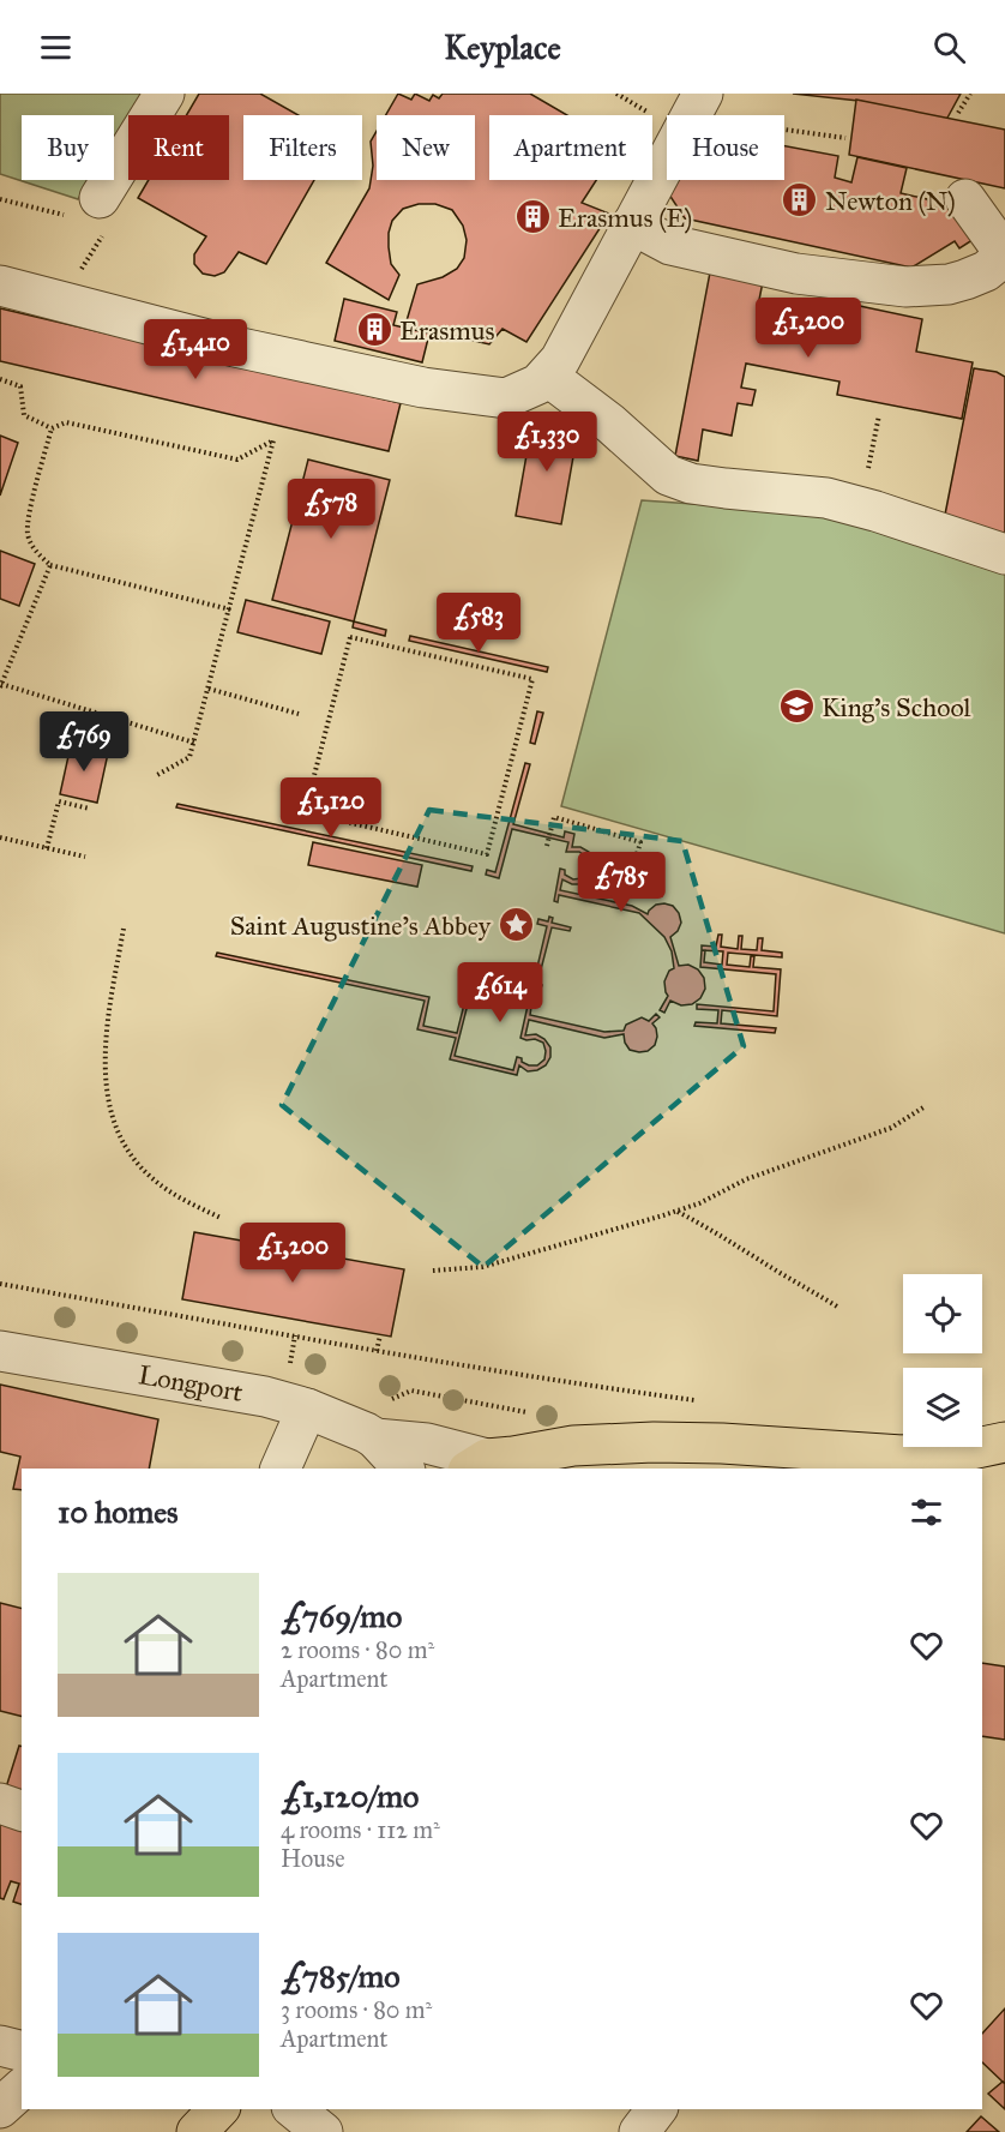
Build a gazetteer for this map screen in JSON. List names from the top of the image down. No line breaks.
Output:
{"streets":{"main road":["Longport"]},"places":{"building":["Newton (N)","Erasmus (E)","Erasmus"],"school or university":["King's School"],"place":["Saint Augustine's Abbey"]},"page":{"header":"Keyplace","chip":["Buy","Rent","Filters","New","Apartment","House"],"price":["£1,200","£1,410","£1,330","£578","£583","£769","£1,120","£785","£614","£1,200"],"heading":"10 homes","list":[{"name":"£769/mo","note":"2 rooms · 80 m² · Apartment"},{"name":"£1,120/mo","note":"4 rooms · 112 m² · House"},{"name":"£785/mo","note":"3 rooms · 80 m² · Apartment"}]}}
